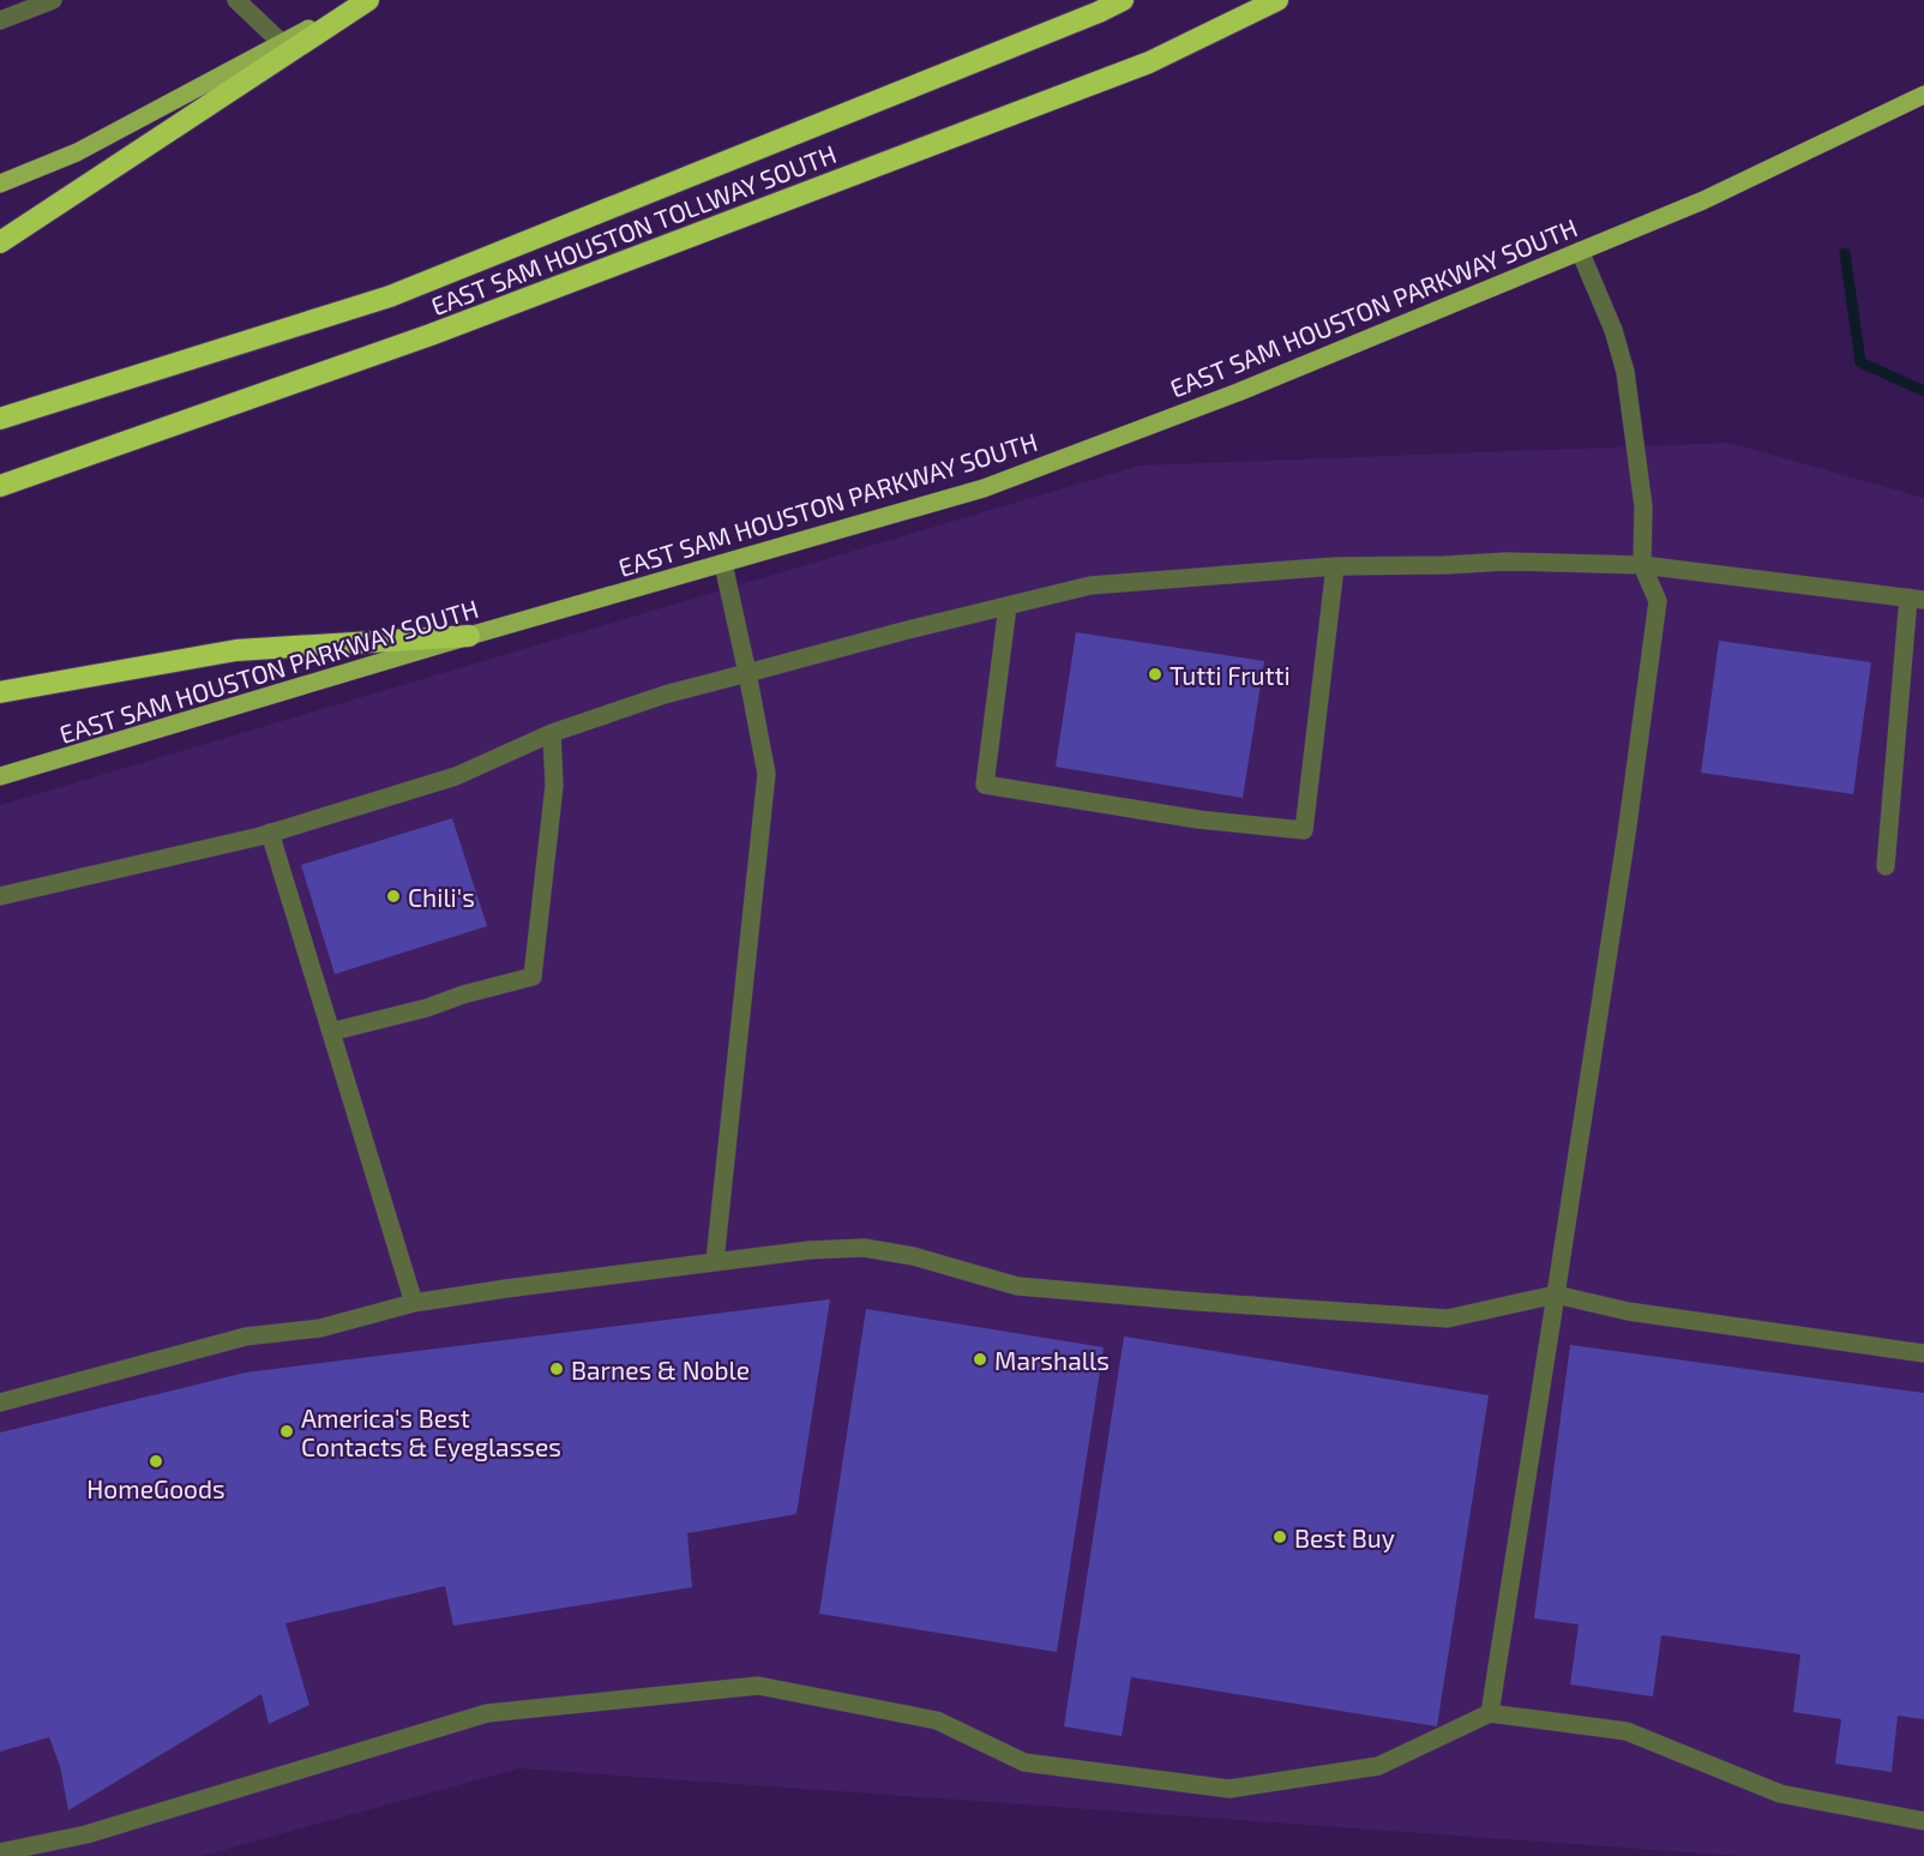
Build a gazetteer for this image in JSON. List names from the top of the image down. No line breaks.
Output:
{"streets":{"highway":["EAST SAM HOUSTON TOLLWAY SOUTH"],"main road":["EAST SAM HOUSTON PARKWAY SOUTH"]},"places":["Tutti Frutti","Chili's","Marshalls","Barnes & Noble","America's Best Contacts & Eyeglasses","HomeGoods","Best Buy"]}
